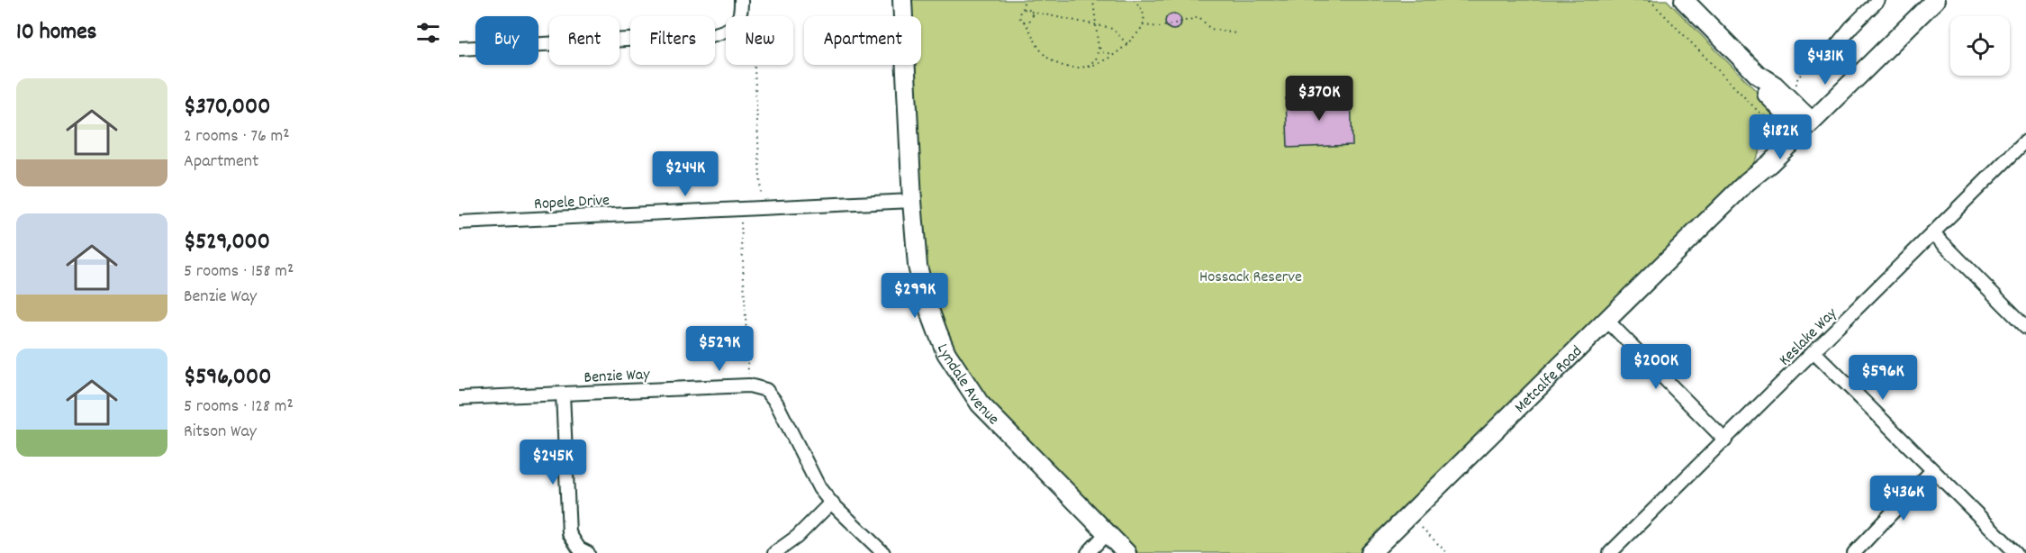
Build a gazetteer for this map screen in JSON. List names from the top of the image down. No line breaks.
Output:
{"streets":{"street":["Ropele Drive","Keslake Way","Benzie Way","Metcalfe Road","Lyndale Avenue"]},"crossings":[["Ropele Drive","Lyndale Avenue"]],"parks":["Hossack Reserve"],"page":{"heading":"10 homes","chip":["Buy","Rent","Filters","New","Apartment"],"price":["$431K","$370K","$182K","$244K","$299K","$529K","$200K","$596K","$245K","$436K"],"list":[{"name":"$370,000","note":"2 rooms · 76 m² · Apartment"},{"name":"$529,000","note":"5 rooms · 158 m² · Benzie Way"},{"name":"$596,000","note":"5 rooms · 128 m² · Ritson Way"}]}}
